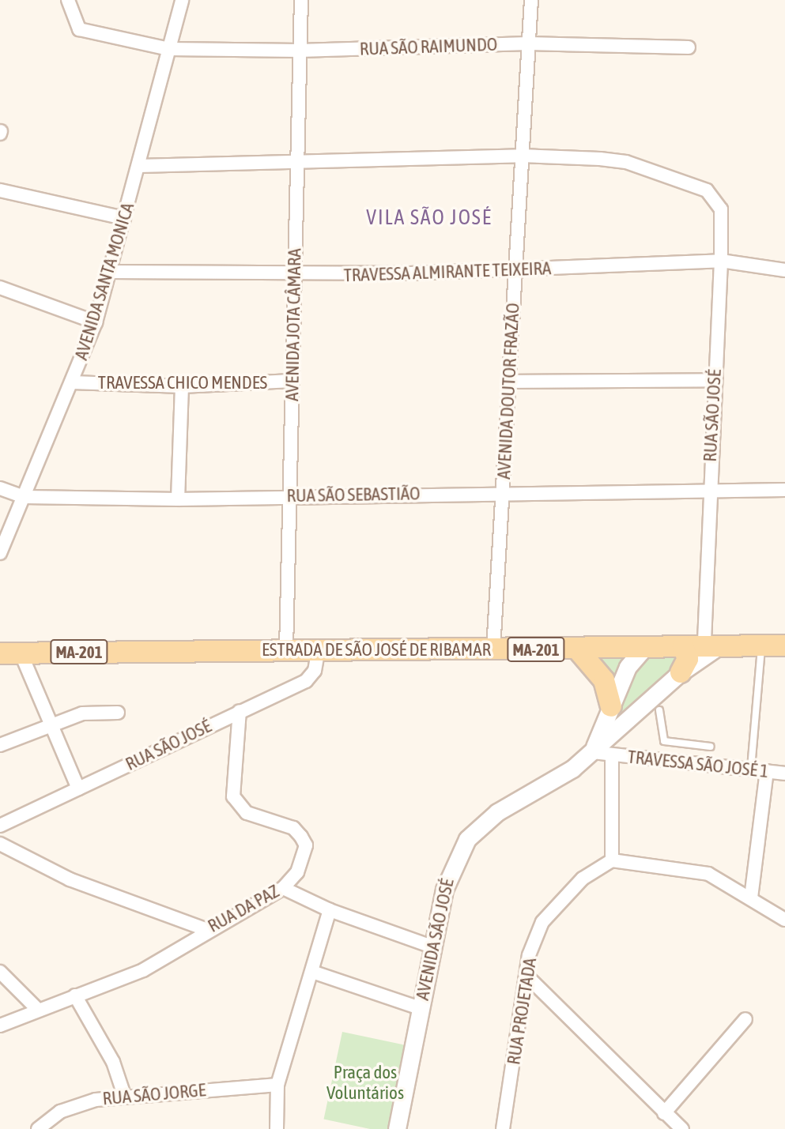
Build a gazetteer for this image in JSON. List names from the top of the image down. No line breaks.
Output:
{"streets":{"main road":["ESTRADA DE SÃO JOSÉ DE RIBAMAR","MA-201"],"street":["RUA SÃO RAIMUNDO","TRAVESSA ALMIRANTE TEIXEIRA","AVENIDA SANTA MONICA","AVENIDA JOTA CÂMARA","TRAVESSA CHICO MENDES","AVENIDA DOUTOR FRAZÃO","RUA SÃO JOSÉ","RUA SÃO SEBASTIÃO","TRAVESSA SÃO JOSÉ 1","RUA DA PAZ","AVENIDA SÃO JOSÉ","RUA PROJETADA","RUA SÃO JORGE"]},"crossings":[["RUA SÃO RAIMUNDO","AVENIDA SANTA MONICA"],["RUA SÃO RAIMUNDO","AVENIDA JOTA CÂMARA"],["RUA SÃO RAIMUNDO","AVENIDA DOUTOR FRAZÃO"],["TRAVESSA ALMIRANTE TEIXEIRA","AVENIDA SANTA MONICA"],["TRAVESSA ALMIRANTE TEIXEIRA","AVENIDA JOTA CÂMARA"],["TRAVESSA ALMIRANTE TEIXEIRA","AVENIDA DOUTOR FRAZÃO"],["TRAVESSA ALMIRANTE TEIXEIRA","RUA SÃO JOSÉ"],["AVENIDA SANTA MONICA","TRAVESSA CHICO MENDES"],["AVENIDA SANTA MONICA","RUA SÃO SEBASTIÃO"],["AVENIDA JOTA CÂMARA","TRAVESSA CHICO MENDES"],["AVENIDA JOTA CÂMARA","RUA SÃO SEBASTIÃO"],["AVENIDA JOTA CÂMARA","ESTRADA DE SÃO JOSÉ DE RIBAMAR"],["AVENIDA DOUTOR FRAZÃO","RUA SÃO JOSÉ"],["AVENIDA DOUTOR FRAZÃO","RUA SÃO SEBASTIÃO"],["AVENIDA DOUTOR FRAZÃO","ESTRADA DE SÃO JOSÉ DE RIBAMAR"],["RUA SÃO JOSÉ","RUA SÃO SEBASTIÃO"],["RUA SÃO JOSÉ","ESTRADA DE SÃO JOSÉ DE RIBAMAR"],["RUA SÃO JOSÉ","RUA DA PAZ"],["RUA SÃO JOSÉ","AVENIDA SÃO JOSÉ"],["ESTRADA DE SÃO JOSÉ DE RIBAMAR","AVENIDA SÃO JOSÉ"],["TRAVESSA SÃO JOSÉ 1","AVENIDA SÃO JOSÉ"]],"districts":["VILA SÃO JOSÉ"],"parks":["Praça dos Voluntários"]}
